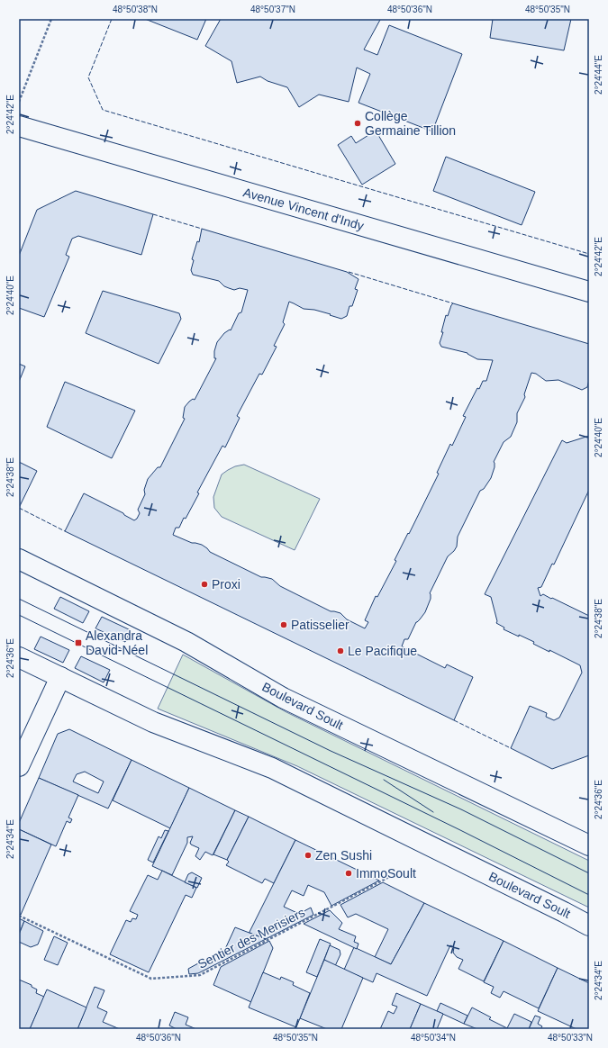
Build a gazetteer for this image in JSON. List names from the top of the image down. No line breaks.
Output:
{"streets":{"main road":["Avenue Vincent d'Indy","Boulevard Soult"],"path":["Sentier des Merisiers"]},"places":{"other":["Collège Germaine Tillion","Proxi","Patisselier","Le Pacifique","Zen Sushi","ImmoSoult"],"transit":["Alexandra David-Néel"]},"coordinates":["48°50'38\"N","48°50'37\"N","48°50'36\"N","48°50'35\"N","2°24'44\"E","2°24'42\"E","2°24'40\"E","2°24'38\"E","2°24'36\"E","2°24'34\"E","48°50'34\"N","48°50'33\"N"]}
